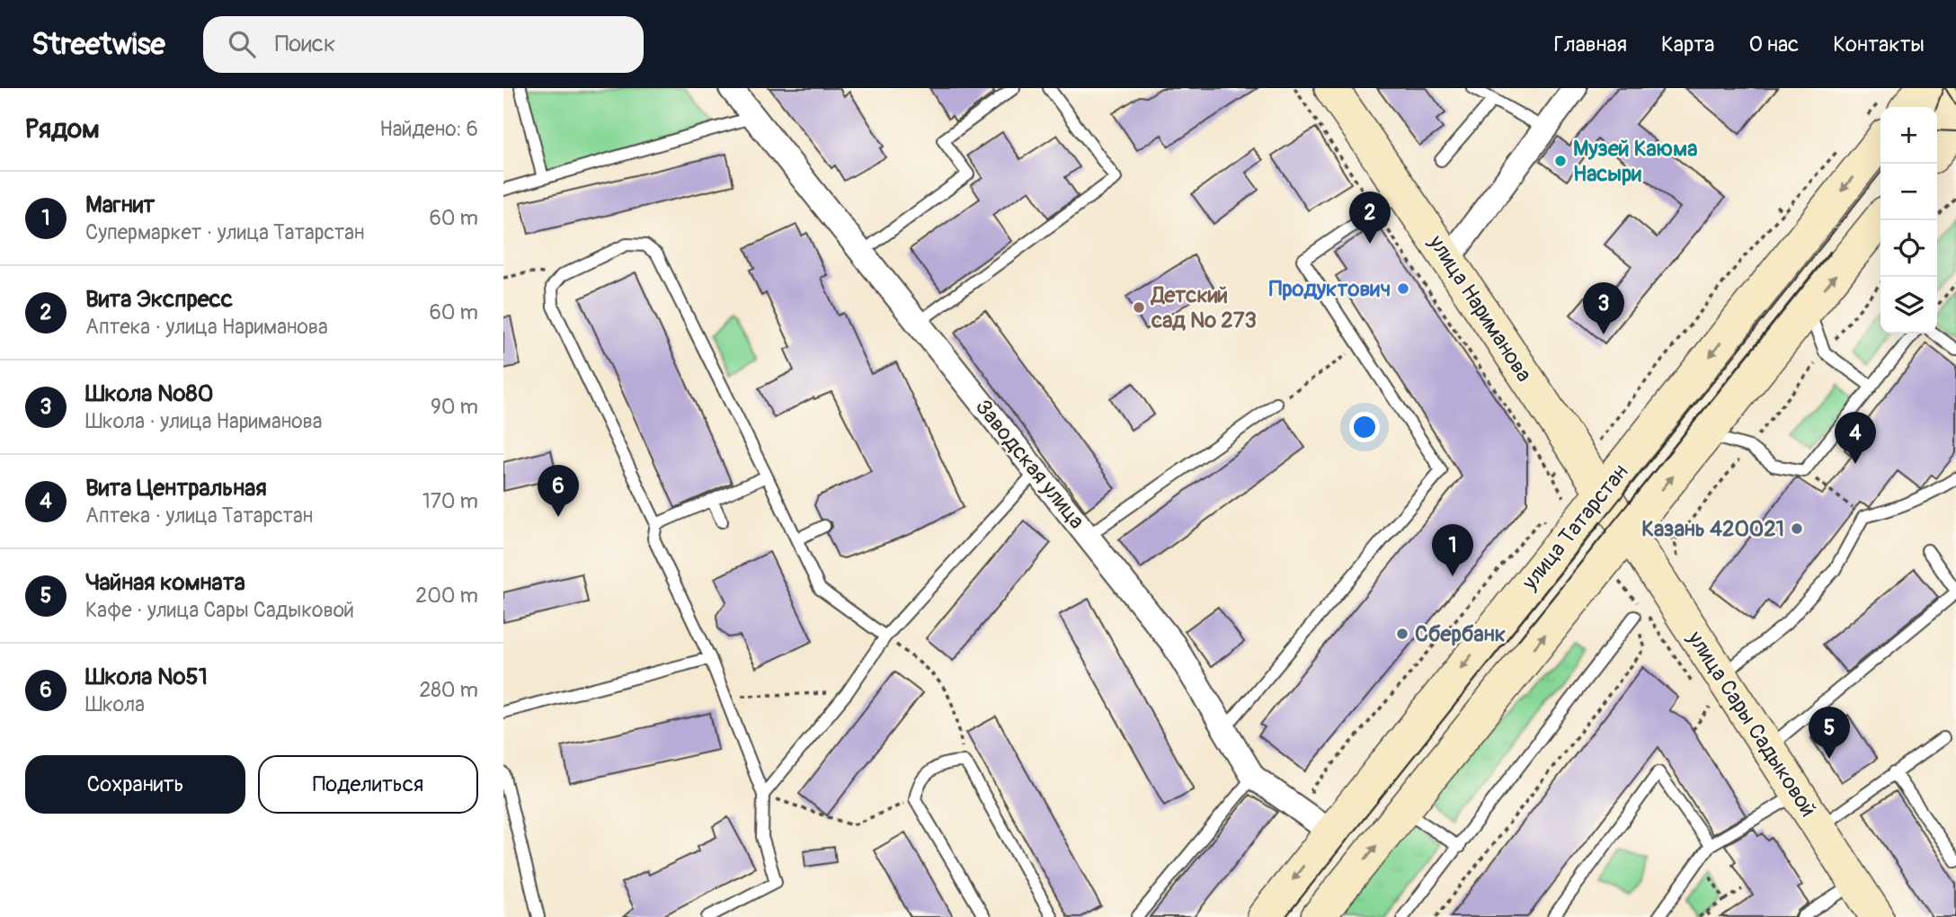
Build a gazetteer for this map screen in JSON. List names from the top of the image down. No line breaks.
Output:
{"streets":{"main road":["улица Нариманова","улица Татарстан","улица Сары Садыковой"],"street":["Заводская улица"]},"crossings":[["улица Нариманова","улица Татарстан"],["улица Нариманова","улица Сары Садыковой"],["Заводская улица","улица Татарстан"],["улица Татарстан","улица Сары Садыковой"]],"places":["Музей Каюма Насыри","Продуктович","Детский сад № 273","Казань 420021","Сбербанк"],"page":{"header":"Streetwise","search":"Поиск","nav":["Главная","Карта","О нас","Контакты"],"heading":["Рядом","Найдено: 6"],"map_buttons":["+","−"],"list":[{"mark":"1","name":"Магнит","note":"Супермаркет · улица Татарстан","value":"60 m"},{"mark":"2","name":"Вита Экспресс","note":"Аптека · улица Нариманова","value":"60 m"},{"mark":"3","name":"Школа №80","note":"Школа · улица Нариманова","value":"90 m"},{"mark":"4","name":"Вита Центральная","note":"Аптека · улица Татарстан","value":"170 m"},{"mark":"5","name":"Чайная комната","note":"Кафе · улица Сары Садыковой","value":"200 m"},{"mark":"6","name":"Школа №51","note":"Школа","value":"280 m"}],"pins":["2","3","4","6","1","5"],"buttons":["Сохранить","Поделиться"]}}
